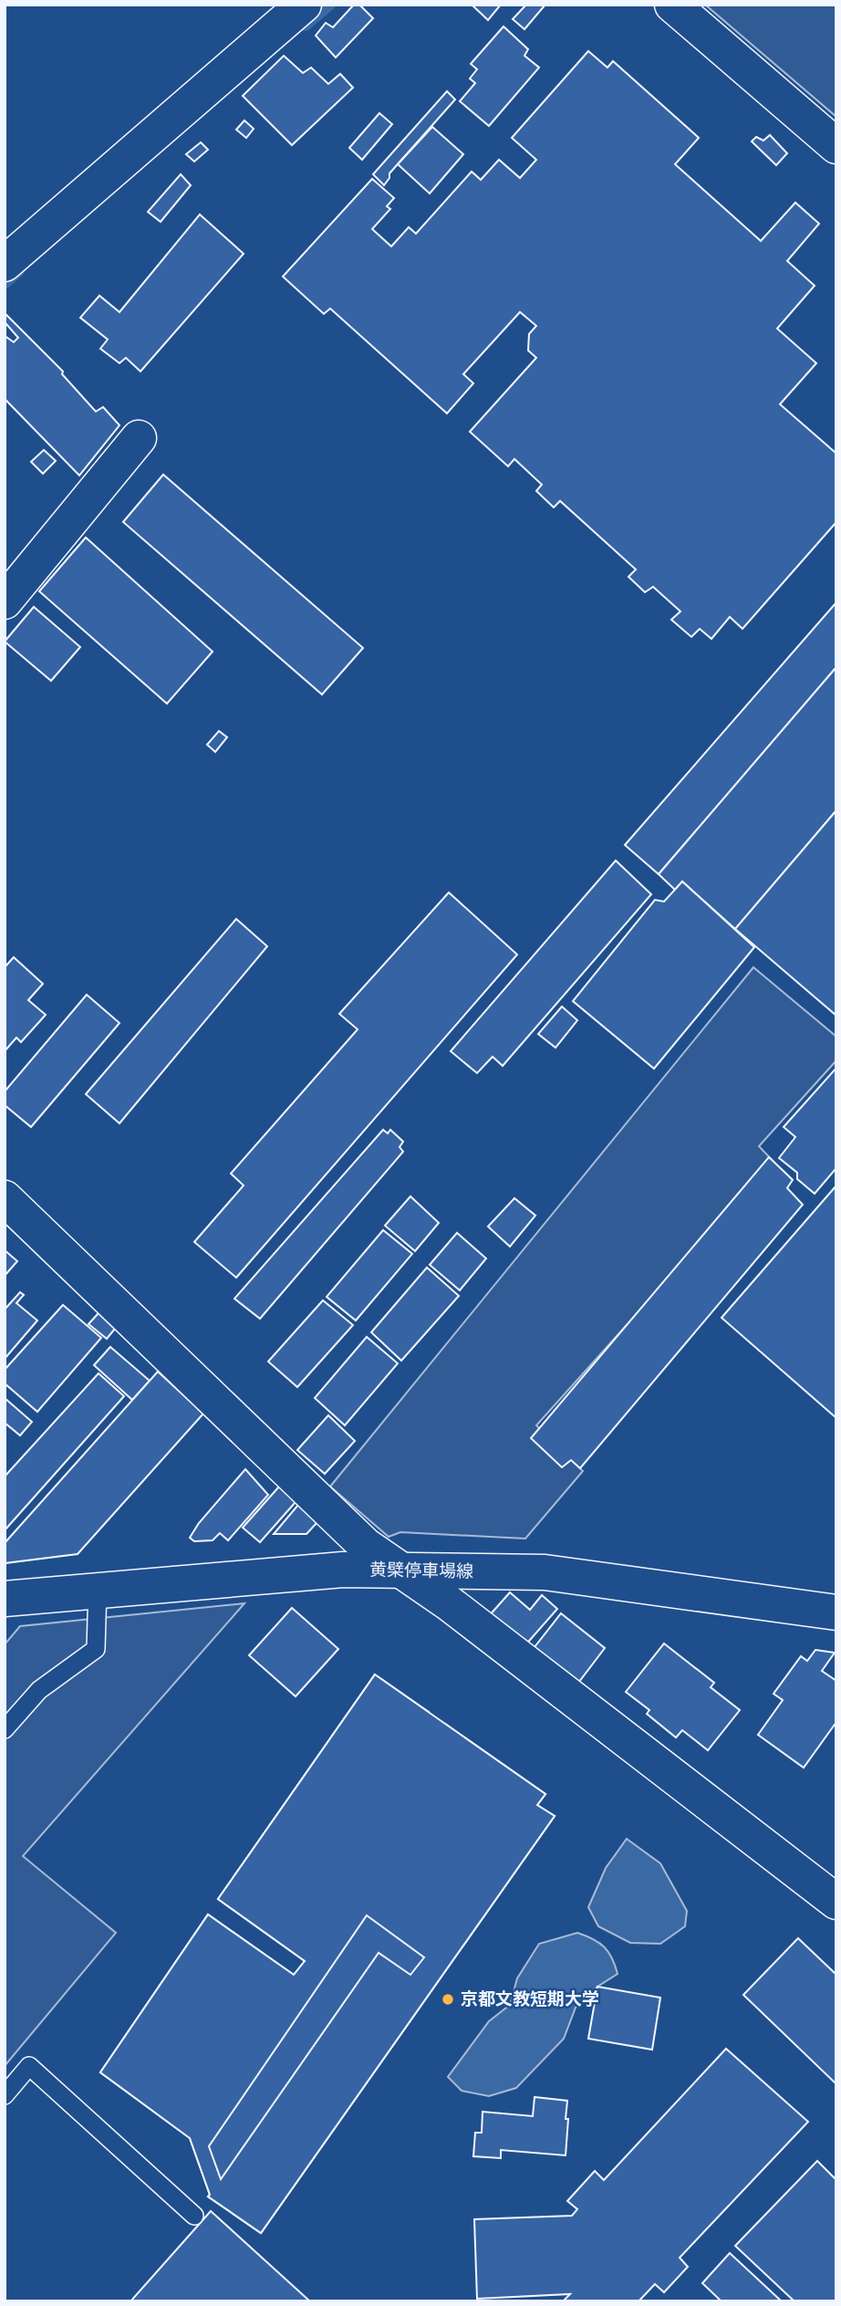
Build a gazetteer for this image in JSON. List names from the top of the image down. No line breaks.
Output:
{"streets":{"street":["黄檗停車場線"]},"places":["京都文教短期大学"]}
